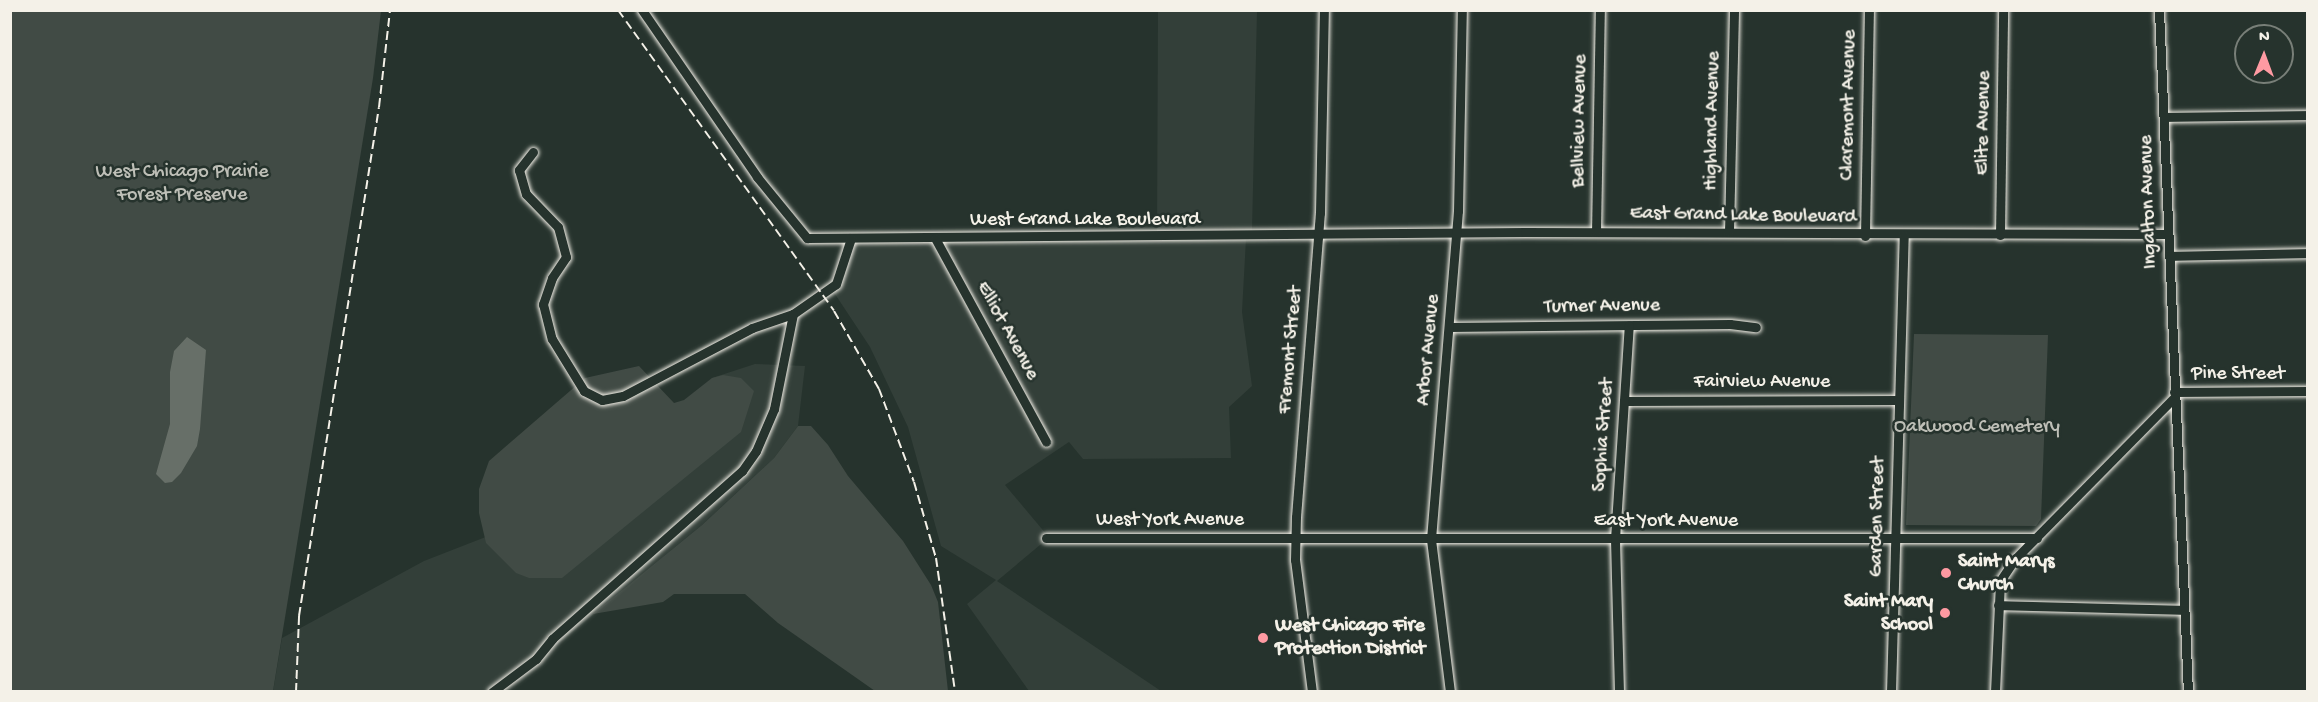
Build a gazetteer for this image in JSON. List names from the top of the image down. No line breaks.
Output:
{"streets":{"street":["Claremont Avenue","Bellview Avenue","Highland Avenue","Elite Avenue","Ingalton Avenue","East Grand Lake Boulevard","West Grand Lake Boulevard","Turner Avenue","Elliot Avenue","Fremont Street","Arbor Avenue","Pine Street","Fairview Avenue","Sophia Street","Garden Street","West York Avenue","East York Avenue"]},"crossings":[["Claremont Avenue","East Grand Lake Boulevard"],["Bellview Avenue","East Grand Lake Boulevard"],["Highland Avenue","East Grand Lake Boulevard"],["Elite Avenue","East Grand Lake Boulevard"],["Ingalton Avenue","East Grand Lake Boulevard"],["Ingalton Avenue","Pine Street"],["East Grand Lake Boulevard","West Grand Lake Boulevard"],["East Grand Lake Boulevard","Fremont Street"],["East Grand Lake Boulevard","Arbor Avenue"],["East Grand Lake Boulevard","Garden Street"],["West Grand Lake Boulevard","Elliot Avenue"],["West Grand Lake Boulevard","Fremont Street"],["Turner Avenue","Arbor Avenue"],["Turner Avenue","Sophia Street"],["Fremont Street","West York Avenue"],["Fremont Street","East York Avenue"],["Arbor Avenue","East York Avenue"],["Fairview Avenue","Sophia Street"],["Fairview Avenue","Garden Street"],["Sophia Street","East York Avenue"],["Garden Street","East York Avenue"],["West York Avenue","East York Avenue"]],"parks":["West Chicago Prairie Forest Preserve","Oakwood Cemetery"],"places":["Saint Marys Church","Saint Mary School","West Chicago Fire Protection District"],"north":"top"}
